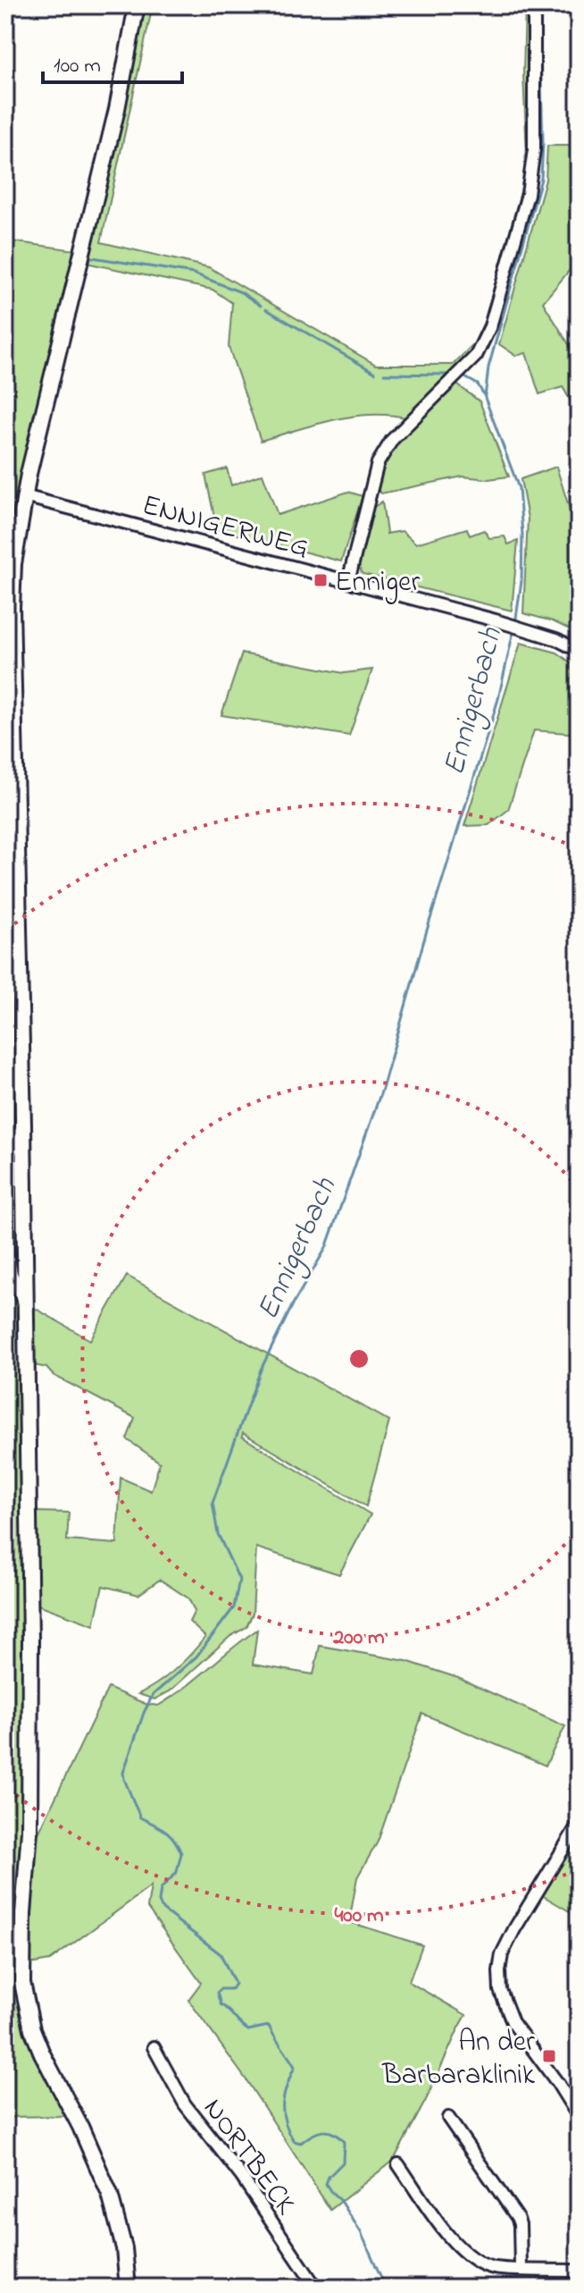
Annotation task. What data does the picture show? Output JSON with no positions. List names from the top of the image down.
{
  "streets": {
    "street": ["ENNIGERWEG", "NORTBECK"]
  },
  "water": ["Ennigerbach"],
  "places": {
    "transit": ["Enniger", "An der Barbaraklinik"]
  },
  "scale_bar": "100 m",
  "rings": ["200 m", "400 m"]
}
